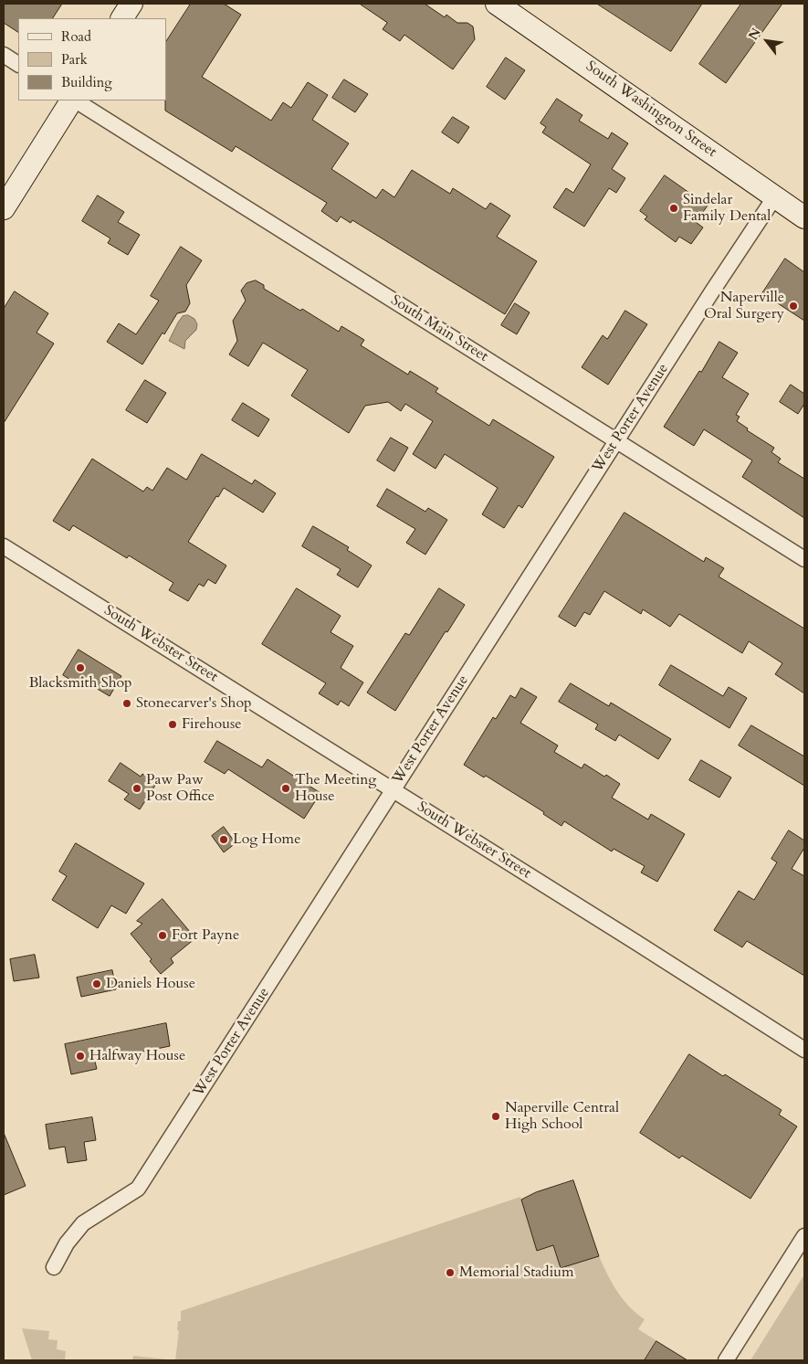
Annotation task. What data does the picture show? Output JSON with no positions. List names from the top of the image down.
{
  "streets": {
    "main road": ["South Washington Street"],
    "street": ["South Main Street", "West Porter Avenue", "South Webster Street"]
  },
  "crossings": [
    ["South Washington Street", "West Porter Avenue"],
    ["South Main Street", "West Porter Avenue"],
    ["West Porter Avenue", "South Webster Street"]
  ],
  "places": [
    "Sindelar Family Dental",
    "Naperville Oral Surgery",
    "Blacksmith Shop",
    "Stonecarver's Shop",
    "Firehouse",
    "Paw Paw Post Office",
    "The Meeting House",
    "Log Home",
    "Fort Payne",
    "Daniels House",
    "Halfway House",
    "Naperville Central High School",
    "Memorial Stadium"
  ],
  "legend": ["Road", "Park", "Building"],
  "north": "top left"
}
